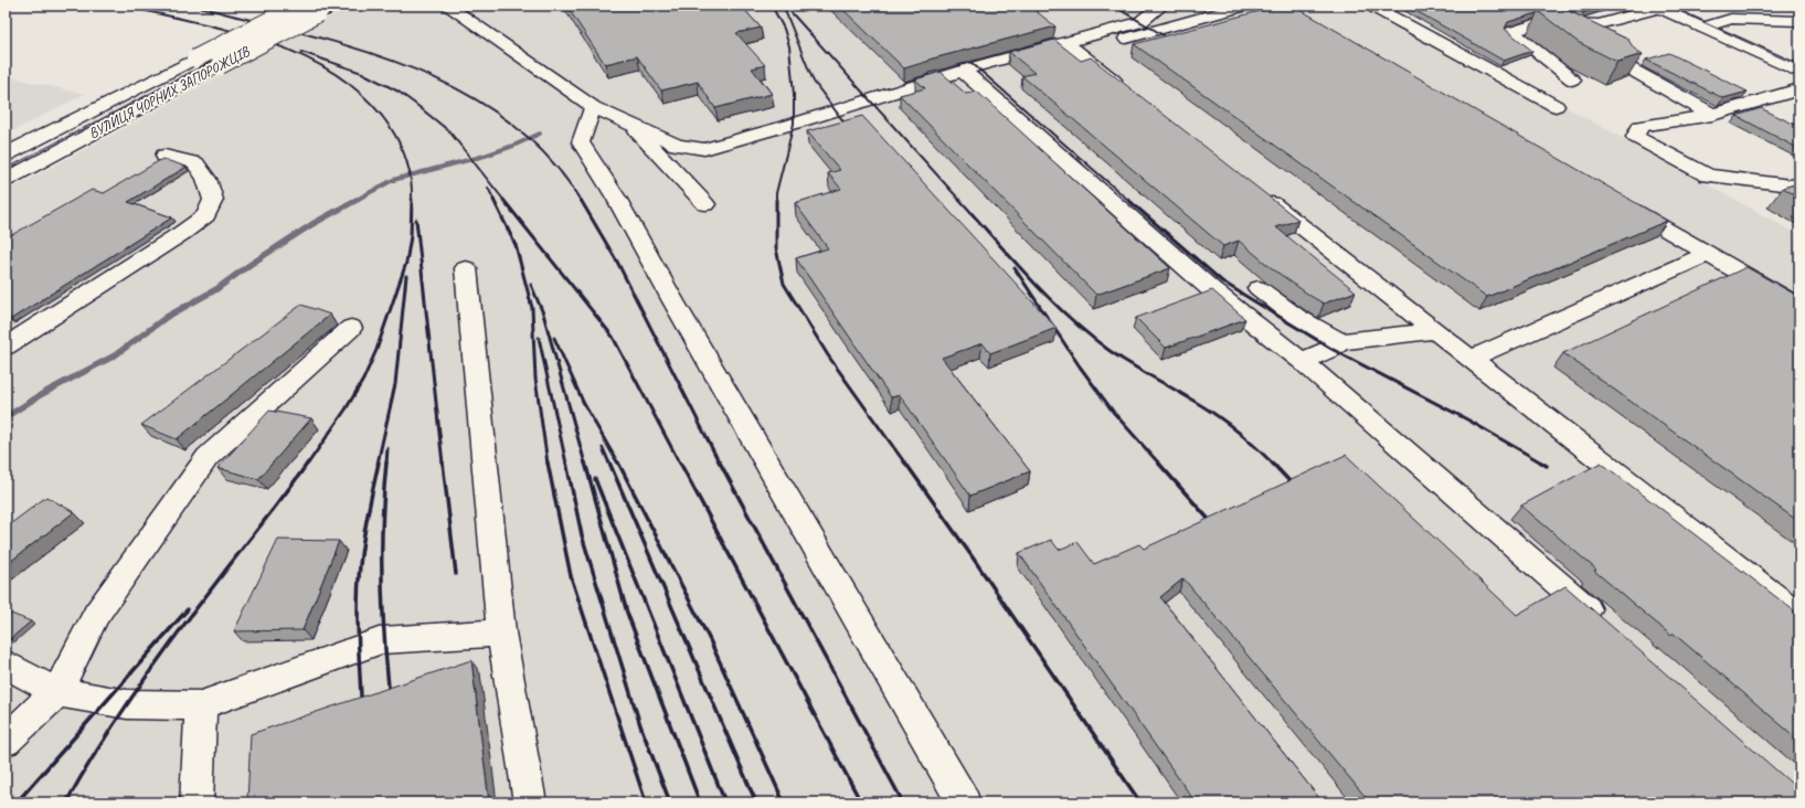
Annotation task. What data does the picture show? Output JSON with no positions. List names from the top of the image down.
{
  "streets": {
    "street": ["ВУЛИЦЯ ЧОРНИХ ЗАПОРОЖЦІВ"]
  }
}
